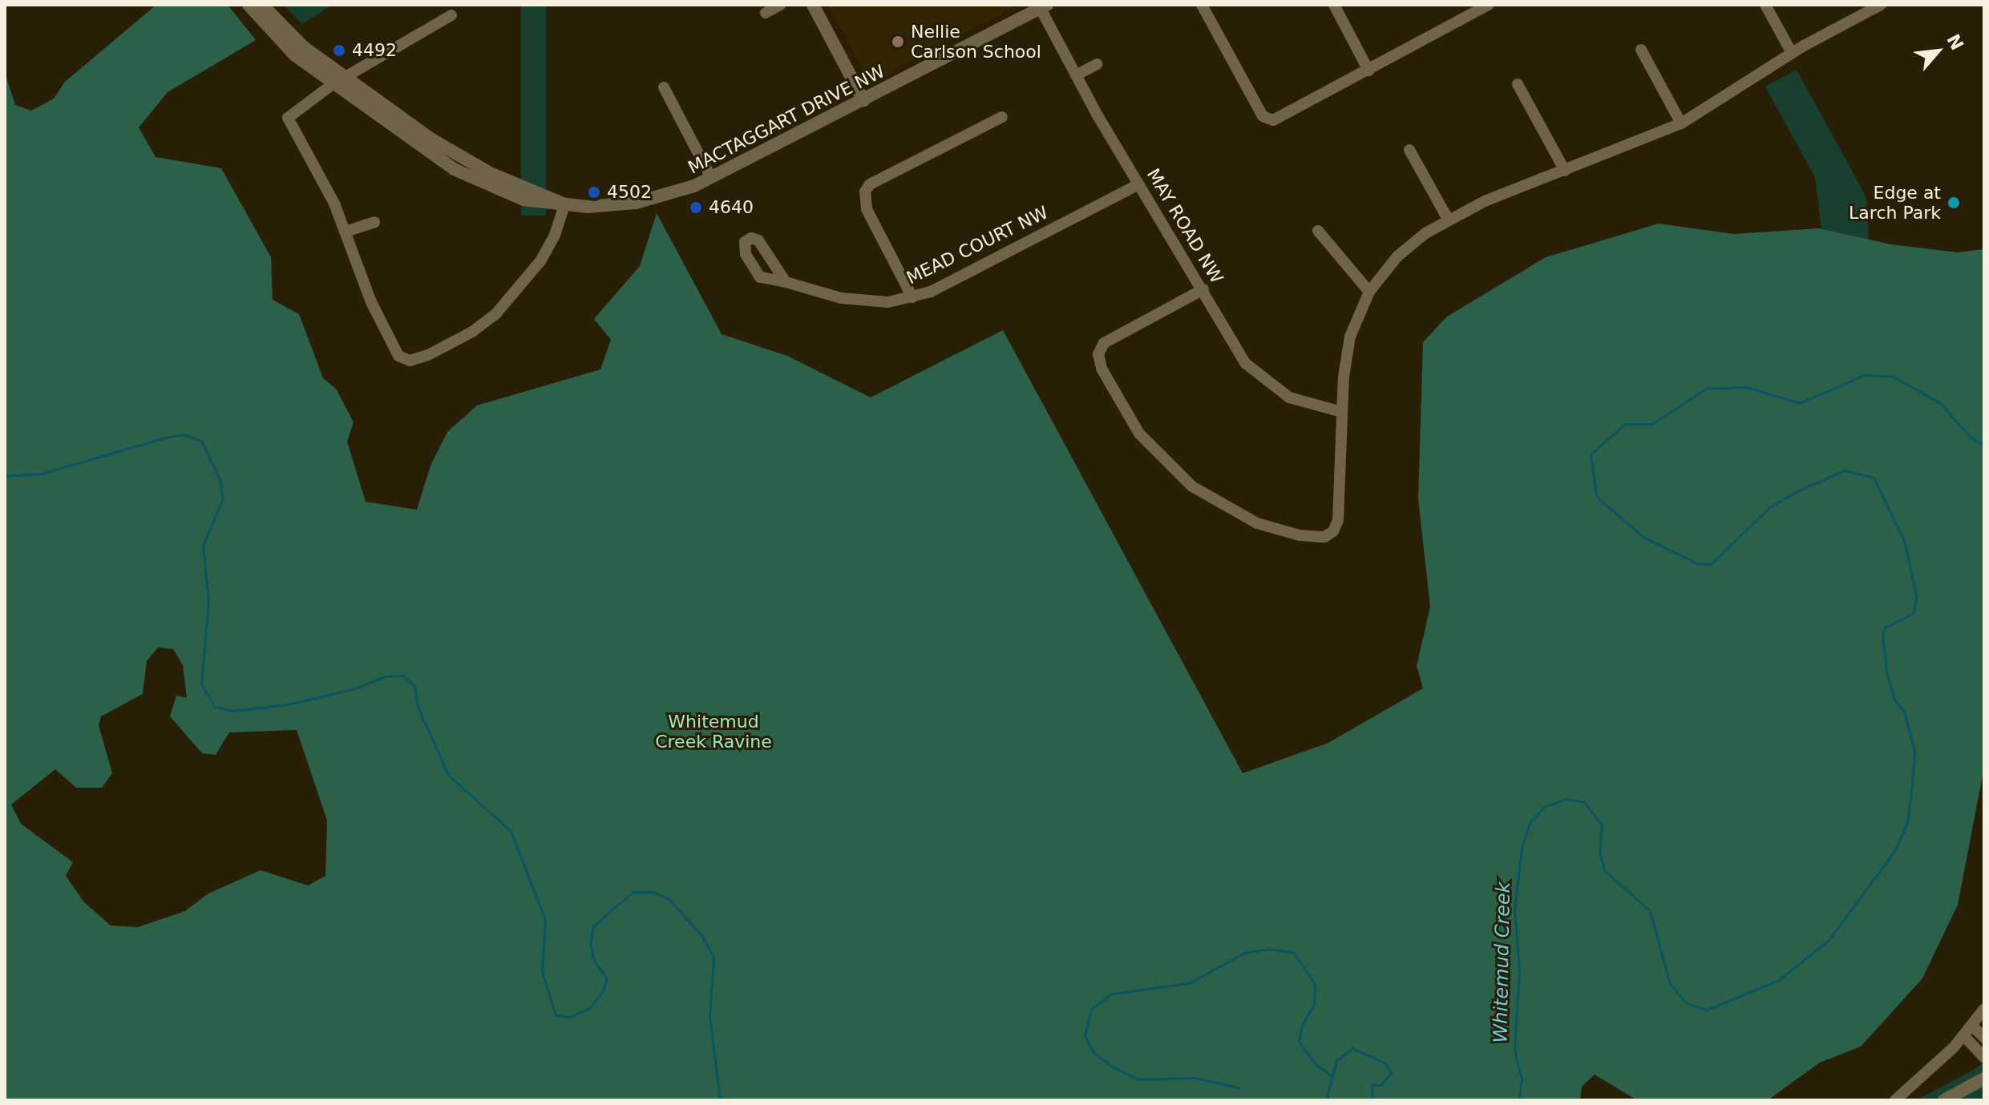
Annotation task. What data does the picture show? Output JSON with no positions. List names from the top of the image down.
{
  "streets": {
    "street": ["MACTAGGART DRIVE NW", "MAY ROAD NW", "MEAD COURT NW"]
  },
  "crossings": [
    ["MACTAGGART DRIVE NW", "MAY ROAD NW"],
    ["MAY ROAD NW", "MEAD COURT NW"]
  ],
  "water": ["Whitemud Creek"],
  "parks": ["Whitemud Creek Ravine"],
  "places": [
    "Nellie Carlson School",
    "4492",
    "4502",
    "Edge at Larch Park",
    "4640"
  ],
  "north": "top right"
}
